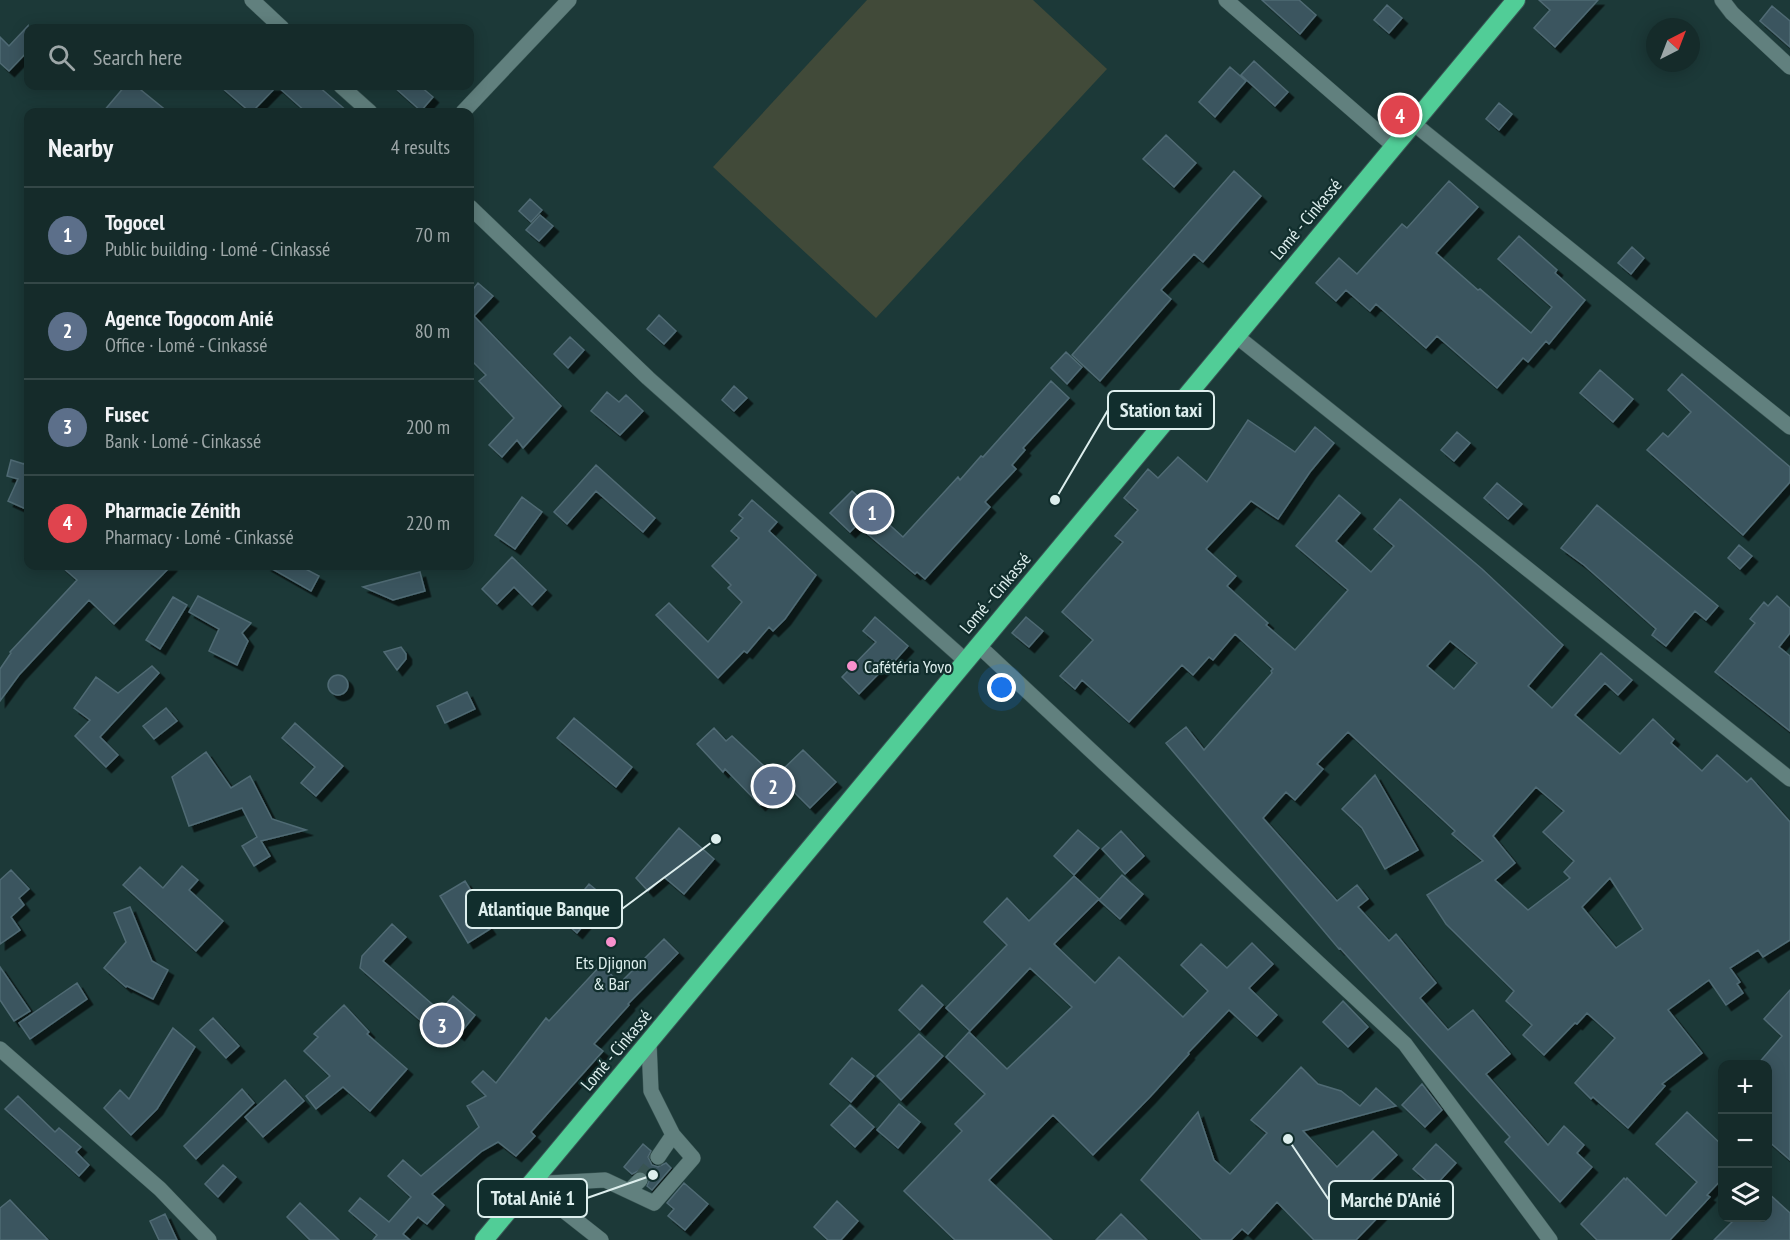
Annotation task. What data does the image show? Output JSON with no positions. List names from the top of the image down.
{
  "streets": {
    "highway": ["Lomé - Cinkassé"]
  },
  "places": [
    "Station taxi",
    "Cafétéria Yovo",
    "Atlantique Banque",
    "Ets Djignon & Bar",
    "Marché D'Anié",
    "Total Anié 1"
  ],
  "north": "top right",
  "page": {
    "search": "Search here",
    "pins": [
      "4",
      "1",
      "2",
      "3"
    ],
    "heading": ["Nearby", "4 results"],
    "list": [
      {
        "mark": "1",
        "name": "Togocel",
        "note": "Public building · Lomé - Cinkassé",
        "value": "70 m"
      },
      {
        "mark": "2",
        "name": "Agence Togocom Anié",
        "note": "Office · Lomé - Cinkassé",
        "value": "80 m"
      },
      {
        "mark": "3",
        "name": "Fusec",
        "note": "Bank · Lomé - Cinkassé",
        "value": "200 m"
      },
      {
        "mark": "4",
        "name": "Pharmacie Zénith",
        "note": "Pharmacy · Lomé - Cinkassé",
        "value": "220 m"
      }
    ],
    "map_buttons": ["+", "−"]
  }
}
